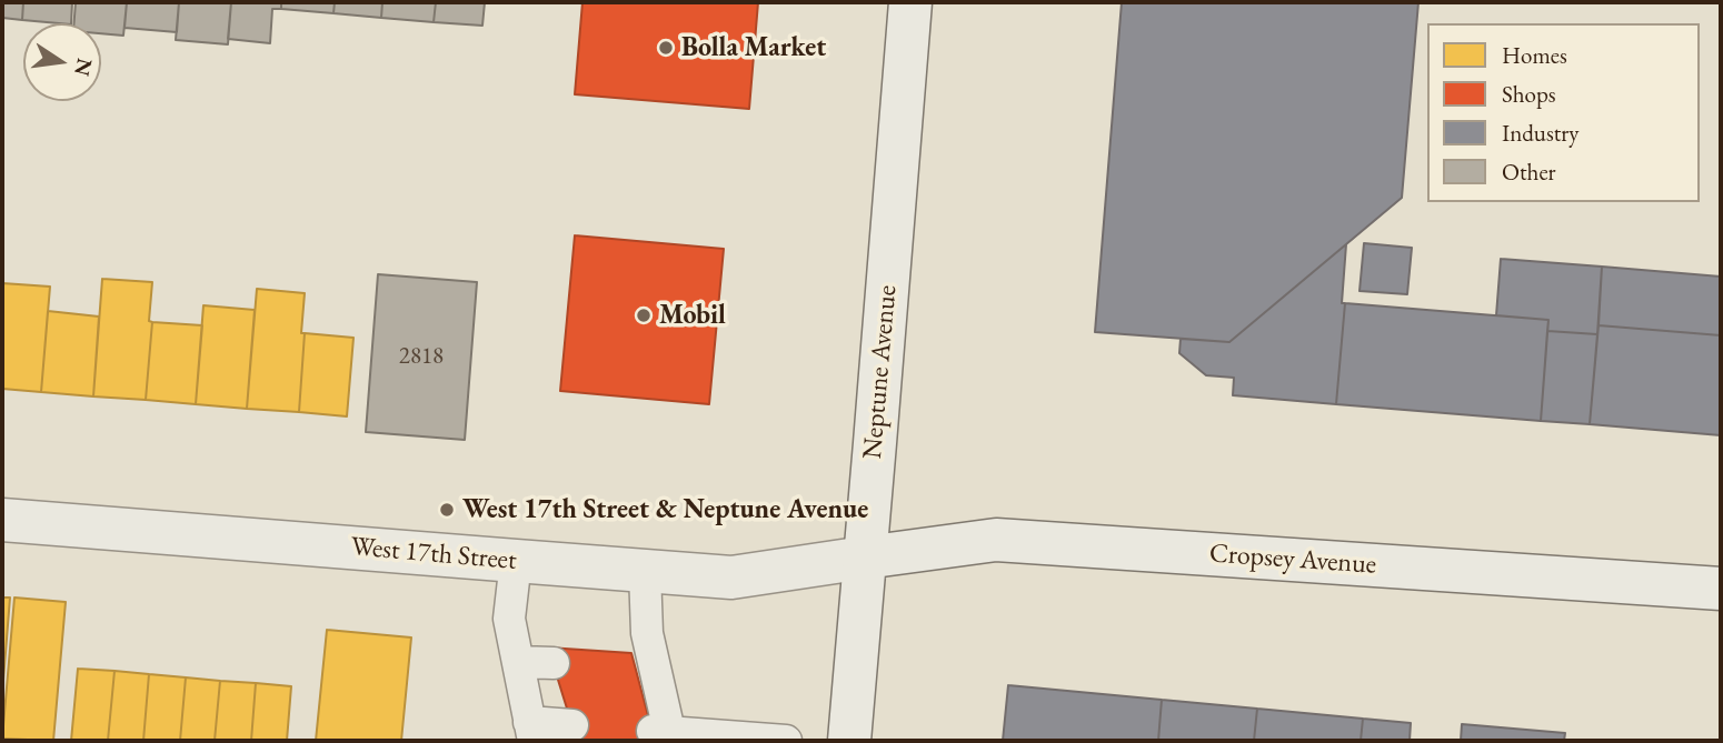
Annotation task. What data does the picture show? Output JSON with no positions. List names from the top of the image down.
{
  "streets": {
    "main road": ["Neptune Avenue", "West 17th Street", "Cropsey Avenue"]
  },
  "crossings": [
    ["Neptune Avenue", "West 17th Street"],
    ["Neptune Avenue", "Cropsey Avenue"],
    ["West 17th Street", "Cropsey Avenue"]
  ],
  "places": ["Bolla Market", "Mobil", "West 17th Street & Neptune Avenue"],
  "house_numbers": ["2818"],
  "legend": [
    "Homes",
    "Shops",
    "Industry",
    "Other"
  ],
  "north": "right"
}
